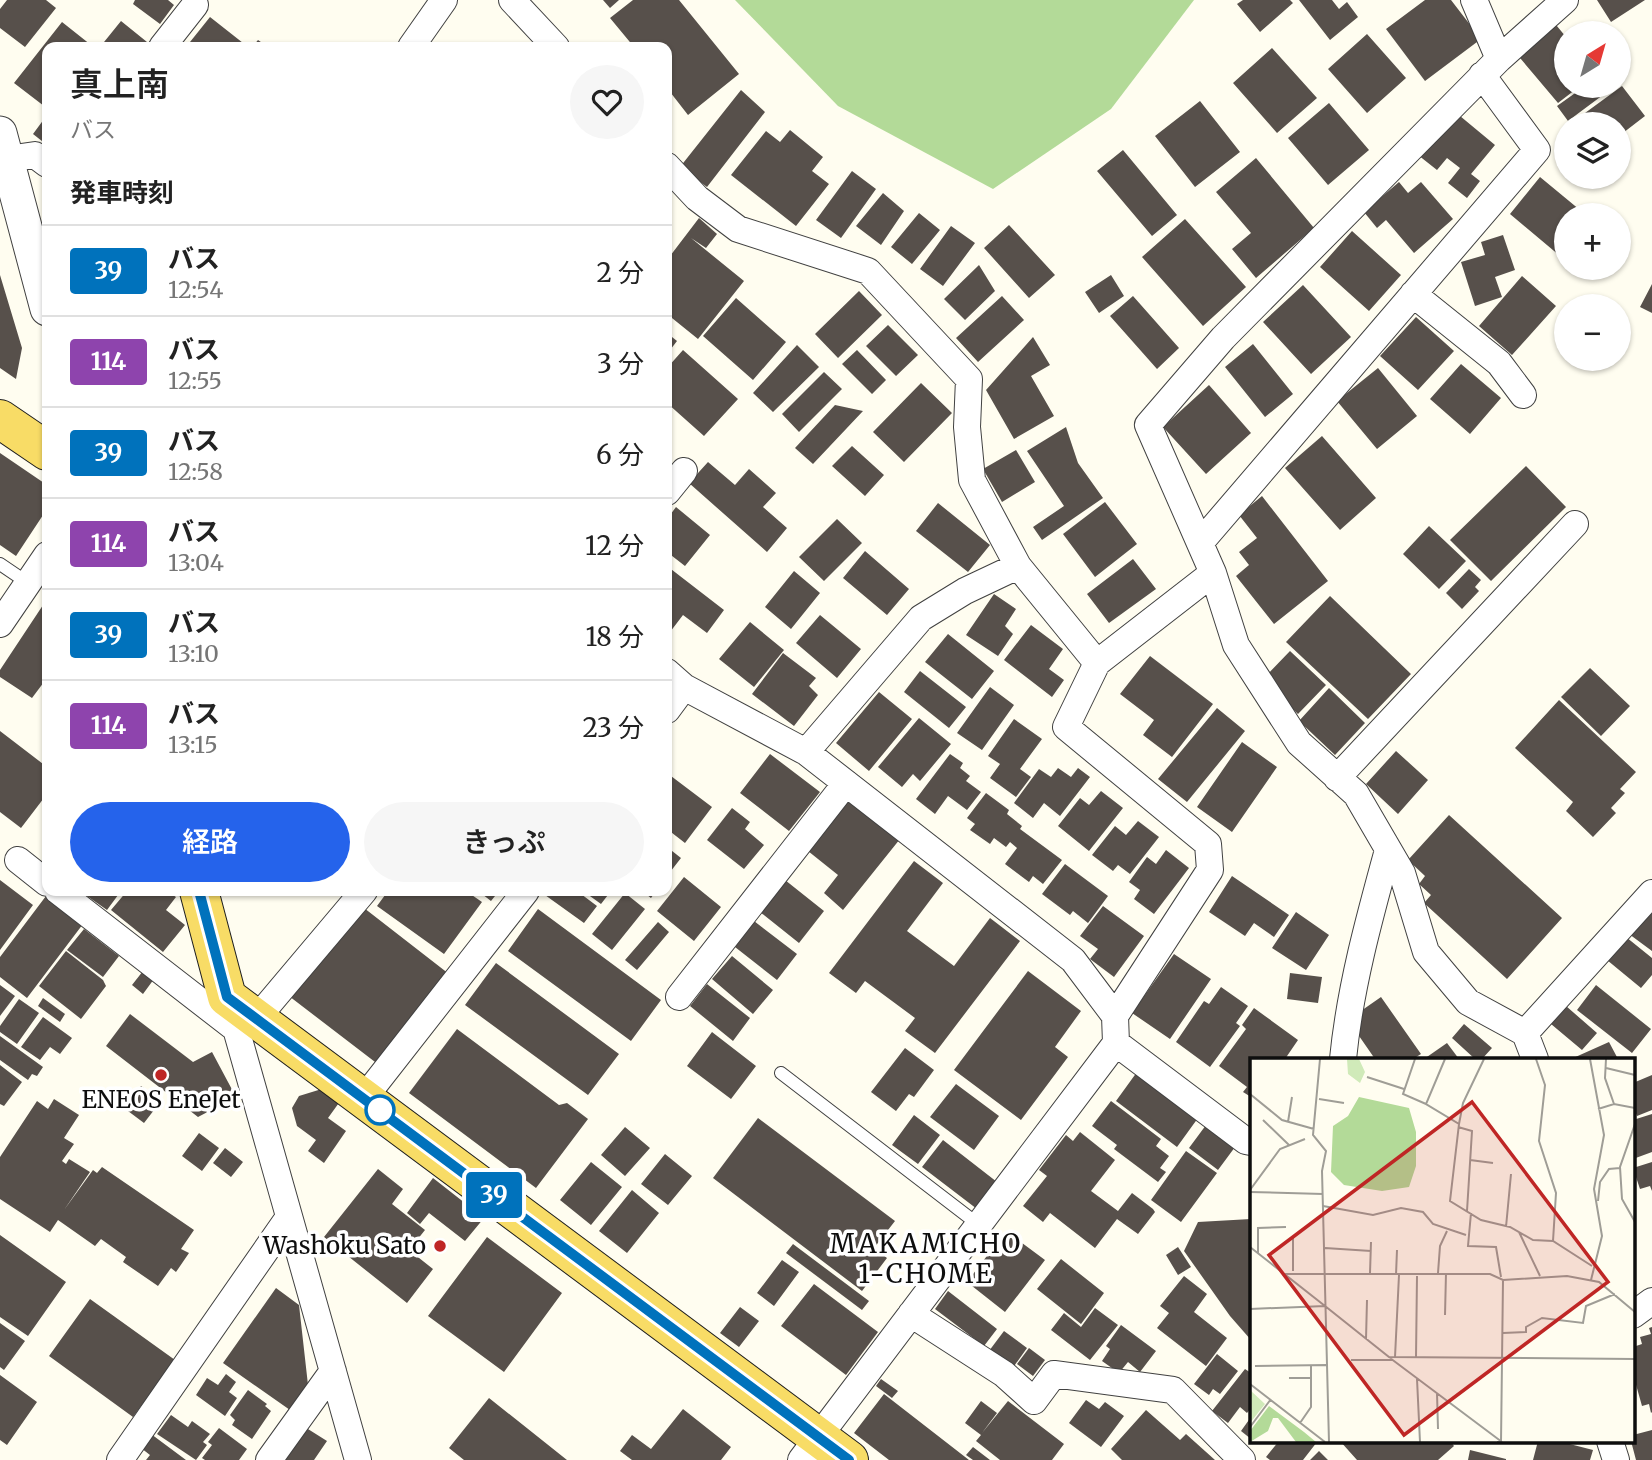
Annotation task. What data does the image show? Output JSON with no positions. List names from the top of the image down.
{
  "districts": ["MAKAMICHO 1-CHOME"],
  "places": ["ENEOS EneJet", "Washoku Sato"],
  "lines": ["bus line 39"],
  "north": "top right",
  "page": {
    "on_map": "39",
    "map_buttons": ["+", "−"],
    "heading": [
      ["真上南", "バス"],
      "発車時刻"
    ],
    "list": [
      {
        "mark": "39",
        "name": "バス",
        "note": "12:54",
        "value": "2 分"
      },
      {
        "mark": "114",
        "name": "バス",
        "note": "12:55",
        "value": "3 分"
      },
      {
        "mark": "39",
        "name": "バス",
        "note": "12:58",
        "value": "6 分"
      },
      {
        "mark": "114",
        "name": "バス",
        "note": "13:04",
        "value": "12 分"
      },
      {
        "mark": "39",
        "name": "バス",
        "note": "13:10",
        "value": "18 分"
      },
      {
        "mark": "114",
        "name": "バス",
        "note": "13:15",
        "value": "23 分"
      }
    ],
    "buttons": ["経路", "きっぷ"]
  }
}
